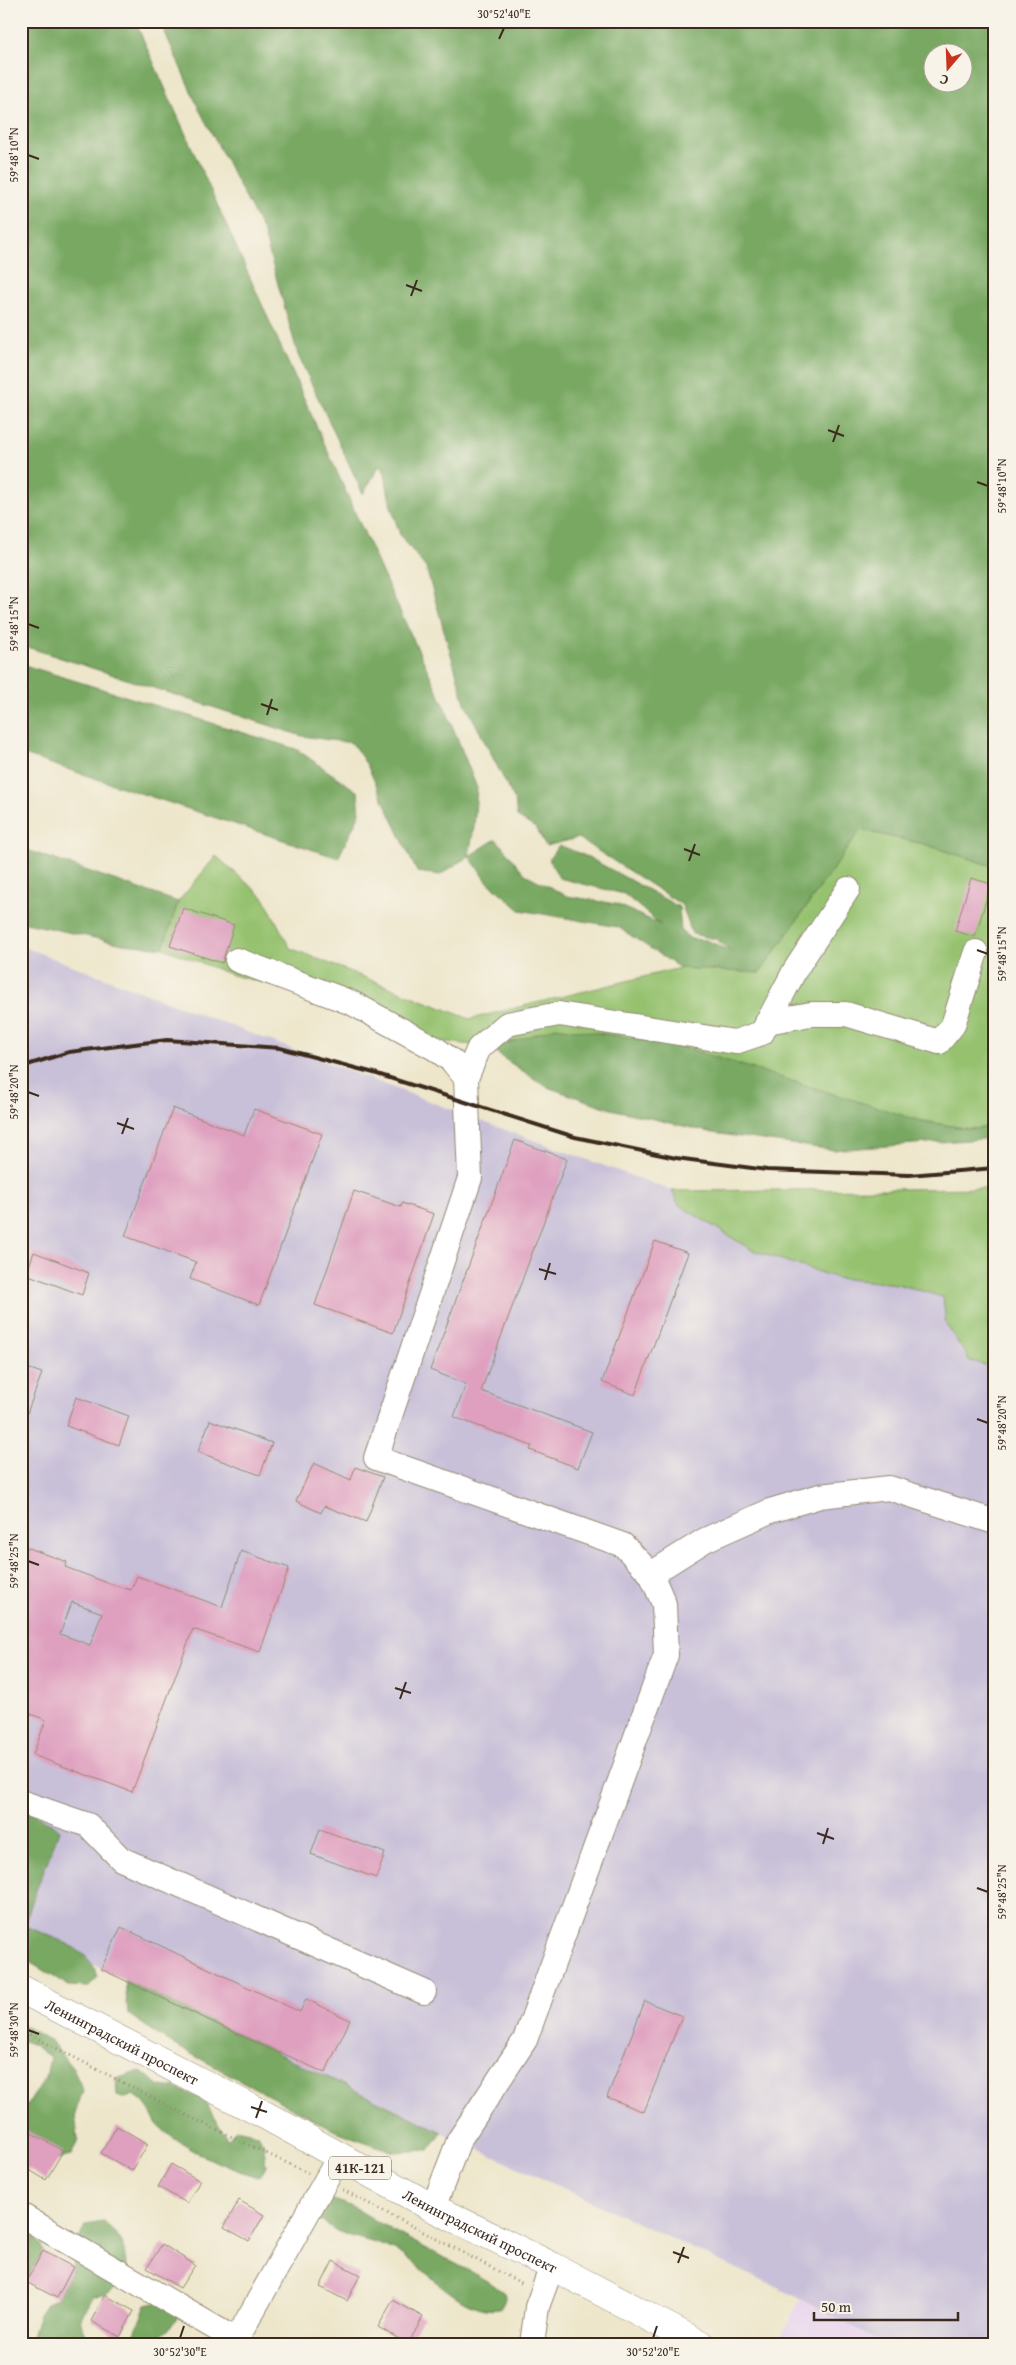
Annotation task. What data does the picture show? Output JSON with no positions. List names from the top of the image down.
{
  "streets": {
    "main road": ["Ленинградский проспект", "41К-121"]
  },
  "scale_bar": "50 m",
  "north": "bottom",
  "coordinates": [
    "30°52'40\"E",
    "59°48'10\"N",
    "59°48'15\"N",
    "59°48'20\"N",
    "59°48'25\"N",
    "59°48'30\"N",
    "30°52'30\"E",
    "30°52'20\"E"
  ]
}
